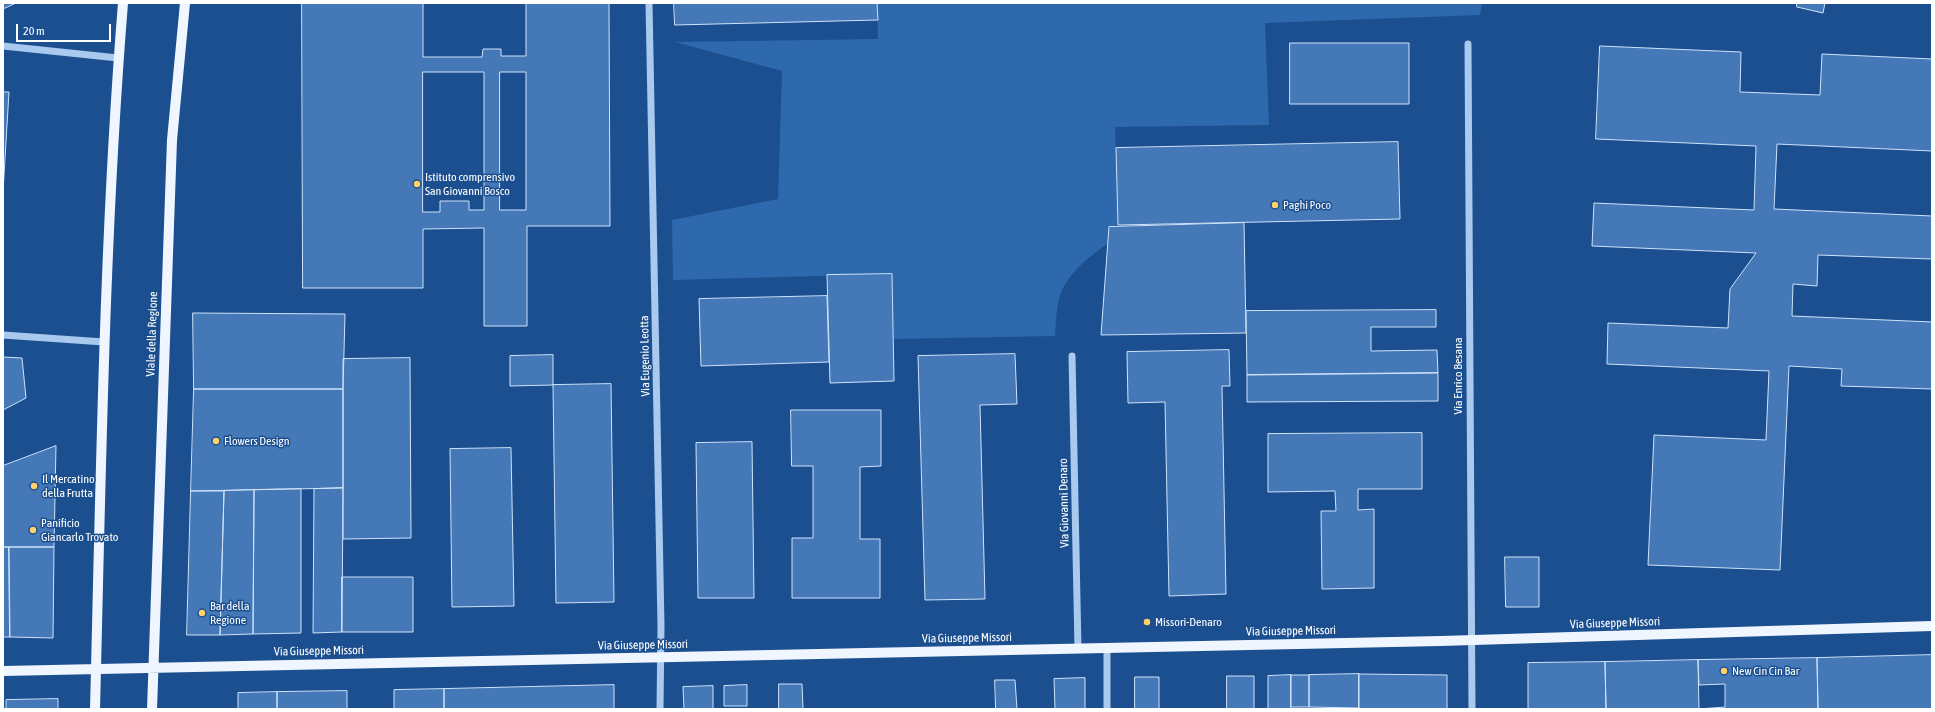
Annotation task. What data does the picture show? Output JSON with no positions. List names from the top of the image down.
{
  "streets": {
    "main road": ["Viale della Regione", "Via Giuseppe Missori"],
    "street": ["Via Eugenio Leotta", "Via Enrico Besana", "Via Giovanni Denaro"]
  },
  "crossings": [
    ["Viale della Regione", "Via Giuseppe Missori"],
    ["Via Eugenio Leotta", "Via Giuseppe Missori"],
    ["Via Enrico Besana", "Via Giuseppe Missori"],
    ["Via Giovanni Denaro", "Via Giuseppe Missori"]
  ],
  "places": [
    "Istituto comprensivo San Giovanni Bosco",
    "Paghi Poco",
    "Flowers Design",
    "Il Mercatino della Frutta",
    "Panificio Giancarlo Trovato",
    "Bar della Regione",
    "Missori-Denaro",
    "New Cin Cin Bar"
  ],
  "scale_bar": "20 m"
}
